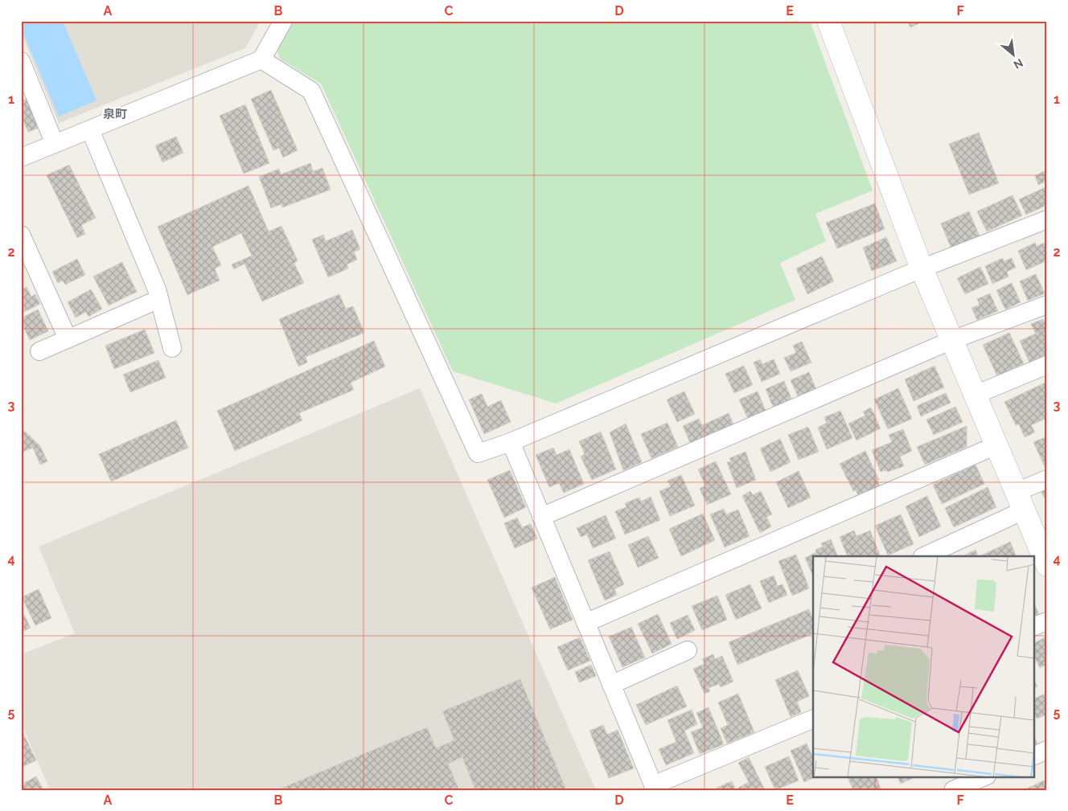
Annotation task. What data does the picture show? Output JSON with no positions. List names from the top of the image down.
{
  "districts": ["泉町"],
  "north": "bottom right",
  "grid": {
    "columns": [
      "A",
      "B",
      "C",
      "D",
      "E",
      "F"
    ],
    "rows": [
      "1",
      "2",
      "3",
      "4",
      "5"
    ]
  }
}
